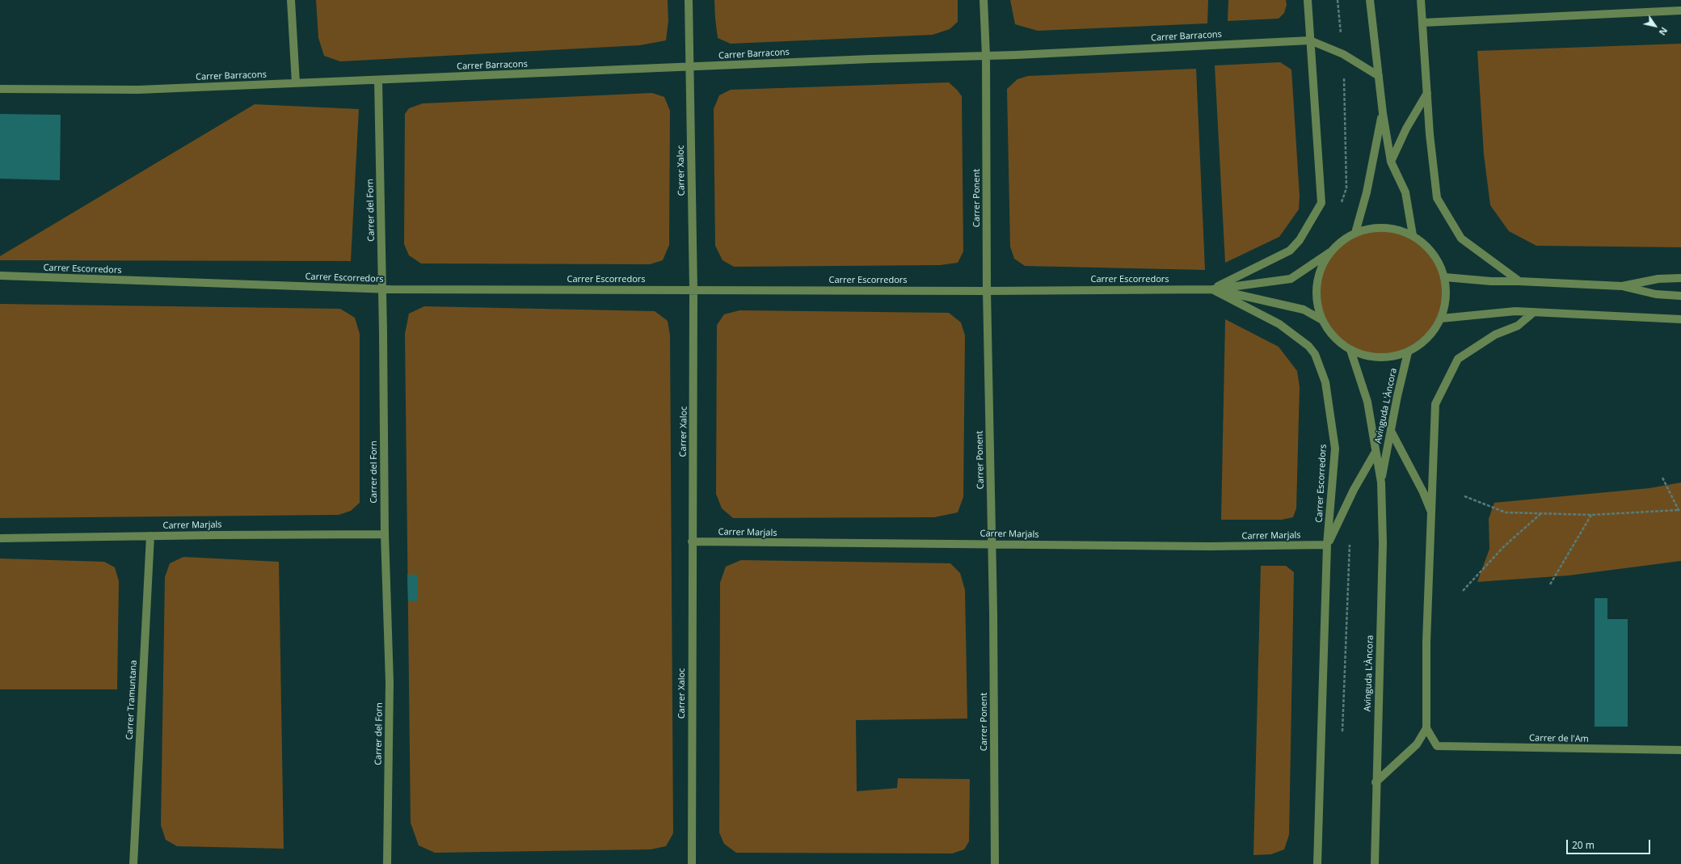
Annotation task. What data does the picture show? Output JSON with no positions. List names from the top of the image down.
{
  "streets": {
    "street": [
      "Carrer Barracons",
      "Carrer Xaloc",
      "Carrer Ponent",
      "Carrer del Forn",
      "Carrer Escorredors",
      "Avinguda L'Àncora",
      "Carrer Marjals",
      "Carrer Tramuntana",
      "Carrer de l'Am"
    ]
  },
  "crossings": [
    ["Carrer Barracons", "Carrer Xaloc"],
    ["Carrer Barracons", "Carrer Ponent"],
    ["Carrer Barracons", "Carrer del Forn"],
    ["Carrer Xaloc", "Carrer Escorredors"],
    ["Carrer Xaloc", "Carrer Marjals"],
    ["Carrer Ponent", "Carrer Escorredors"],
    ["Carrer Ponent", "Carrer Marjals"],
    ["Carrer del Forn", "Carrer Escorredors"],
    ["Carrer del Forn", "Carrer Marjals"],
    ["Carrer Escorredors", "Carrer Marjals"],
    ["Carrer Marjals", "Carrer Tramuntana"]
  ],
  "scale_bar": "20 m",
  "north": "bottom right"
}
